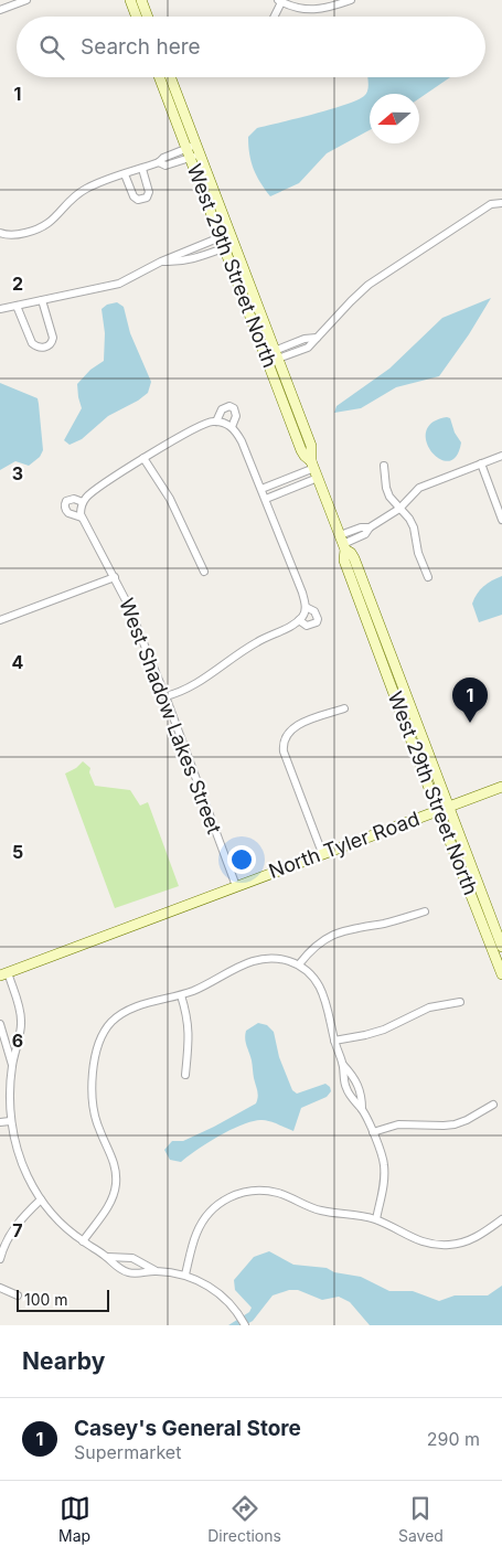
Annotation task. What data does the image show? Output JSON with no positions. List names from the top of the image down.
{
  "streets": {
    "main road": ["West 29th Street North", "North Tyler Road"],
    "street": ["West Shadow Lakes Street"]
  },
  "crossings": [
    ["West 29th Street North", "North Tyler Road"],
    ["West Shadow Lakes Street", "North Tyler Road"]
  ],
  "scale_bar": "100 m",
  "north": "left",
  "page": {
    "search": "Search here",
    "pins": "1",
    "scale": "100 m",
    "heading": "Nearby",
    "list": [
      {
        "mark": "1",
        "name": "Casey's General Store",
        "note": "Supermarket",
        "value": "290 m"
      }
    ],
    "nav": ["Map", "Directions", "Saved"]
  },
  "grid": {
    "rows": [
      "1",
      "2",
      "3",
      "4",
      "5",
      "6",
      "7"
    ]
  }
}
